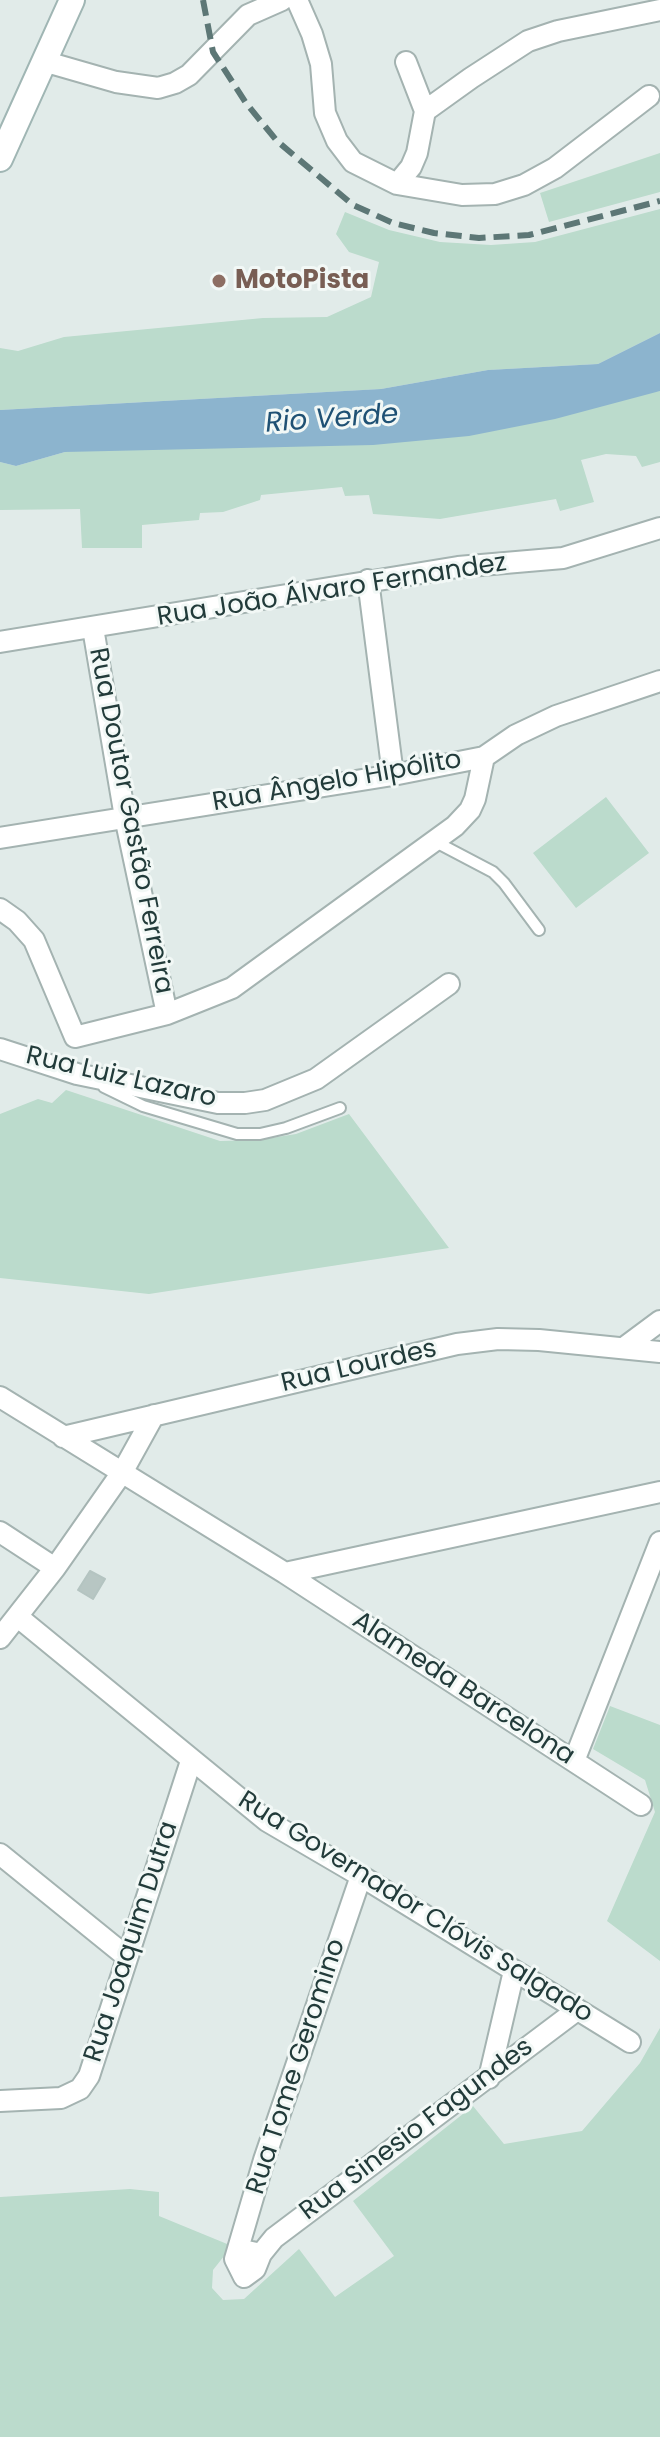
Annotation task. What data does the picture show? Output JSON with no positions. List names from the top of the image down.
{
  "streets": {
    "street": [
      "Rua João Álvaro Fernandez",
      "Rua Ângelo Hipólito",
      "Rua Doutor Gastão Ferreira",
      "Rua Luiz Lazaro",
      "Rua Lourdes",
      "Alameda Barcelona",
      "Rua Governador Clóvis Salgado",
      "Rua Joaquim Dutra",
      "Rua Tome Geromino",
      "Rua Sinesio Fagundes"
    ]
  },
  "crossings": [
    ["Rua João Álvaro Fernandez", "Rua Doutor Gastão Ferreira"],
    ["Rua Ângelo Hipólito", "Rua Doutor Gastão Ferreira"],
    ["Rua Lourdes", "Alameda Barcelona"],
    ["Rua Governador Clóvis Salgado", "Rua Joaquim Dutra"],
    ["Rua Governador Clóvis Salgado", "Rua Tome Geromino"],
    ["Rua Governador Clóvis Salgado", "Rua Sinesio Fagundes"],
    ["Rua Tome Geromino", "Rua Sinesio Fagundes"]
  ],
  "water": ["Rio Verde"],
  "places": ["MotoPista"]
}
